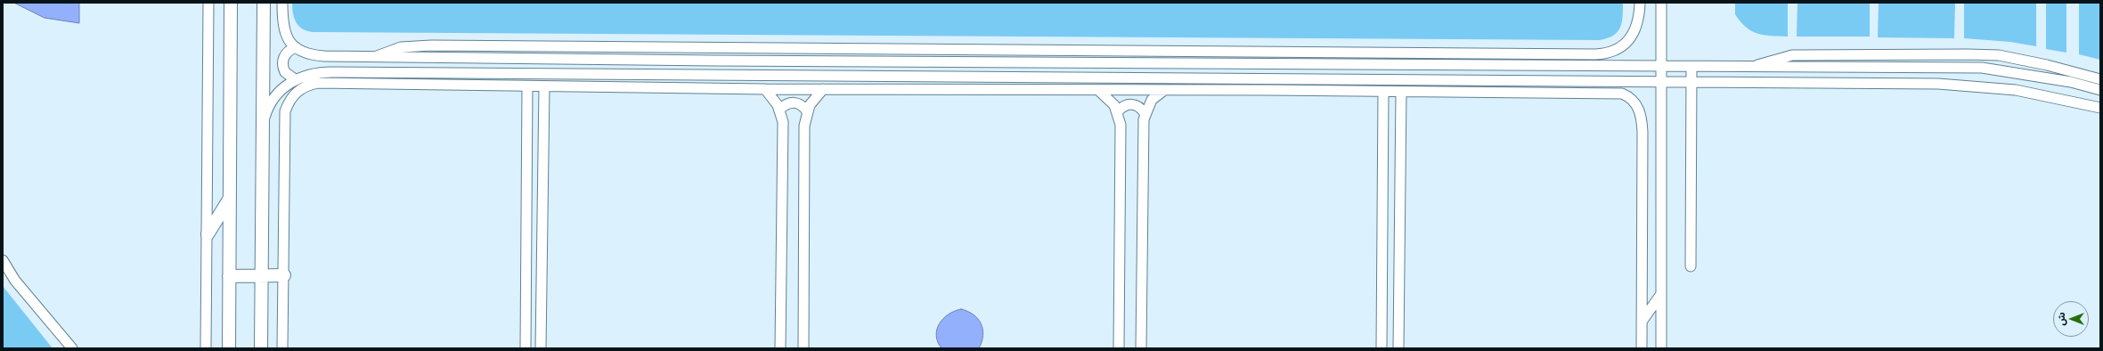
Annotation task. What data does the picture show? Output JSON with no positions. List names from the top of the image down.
{
  "north": "left"
}
